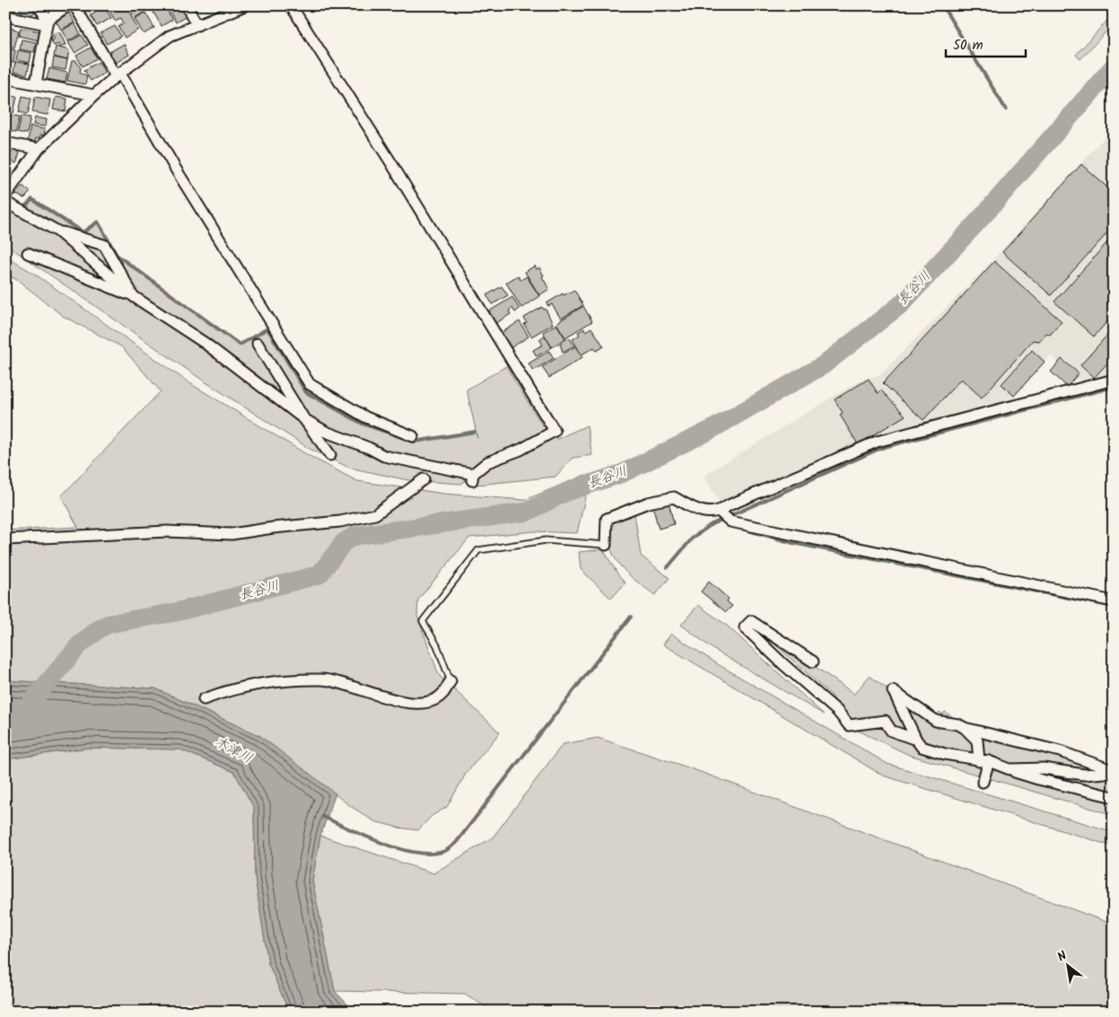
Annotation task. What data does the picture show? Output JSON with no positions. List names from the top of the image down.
{
  "water": ["長谷川", "木津川"],
  "scale_bar": "50 m",
  "north": "top left"
}
